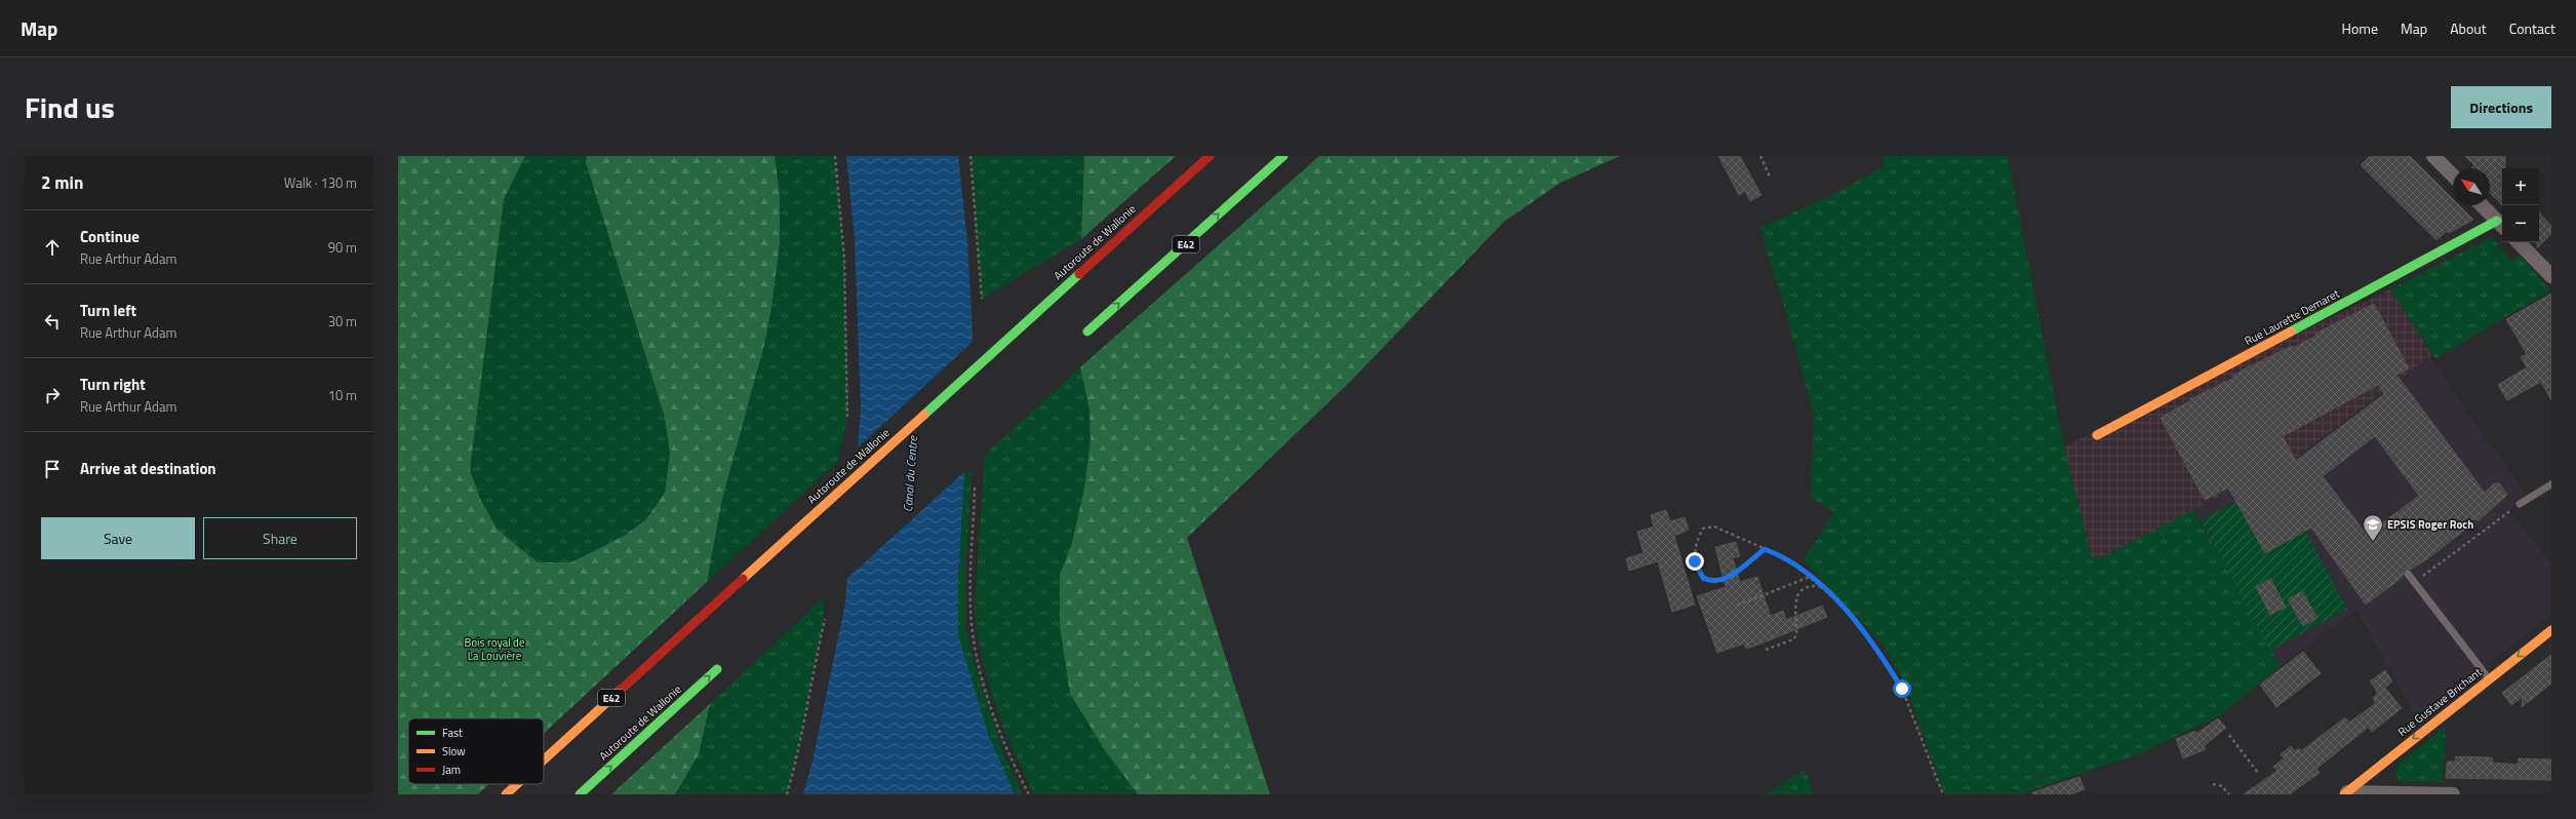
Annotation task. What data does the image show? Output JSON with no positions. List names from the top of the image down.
{
  "streets": {
    "main road": [
      "Autoroute de Wallonie",
      "E42",
      "Rue Laurette Demaret",
      "Rue Gustave Brichant"
    ]
  },
  "one_way": ["Rue Gustave Brichant"],
  "water": ["Canal du Centre"],
  "parks": ["Bois royal de La Louvière"],
  "places": {
    "school or university": ["EPSIS Roger Roch"]
  },
  "legend": ["Fast", "Slow", "Jam"],
  "north": "top left",
  "page": {
    "header": "Map",
    "nav": [
      "Home",
      "Map",
      "About",
      "Contact"
    ],
    "title": "Find us",
    "buttons": [
      "Directions",
      ["Save", "Share"]
    ],
    "heading": ["2 min", "Walk · 130 m"],
    "map_buttons": ["+", "−"],
    "list": [
      ["Continue", "Rue Arthur Adam", "90 m"],
      ["Turn left", "Rue Arthur Adam", "30 m"],
      ["Turn right", "Rue Arthur Adam", "10 m"],
      "Arrive at destination"
    ]
  }
}
